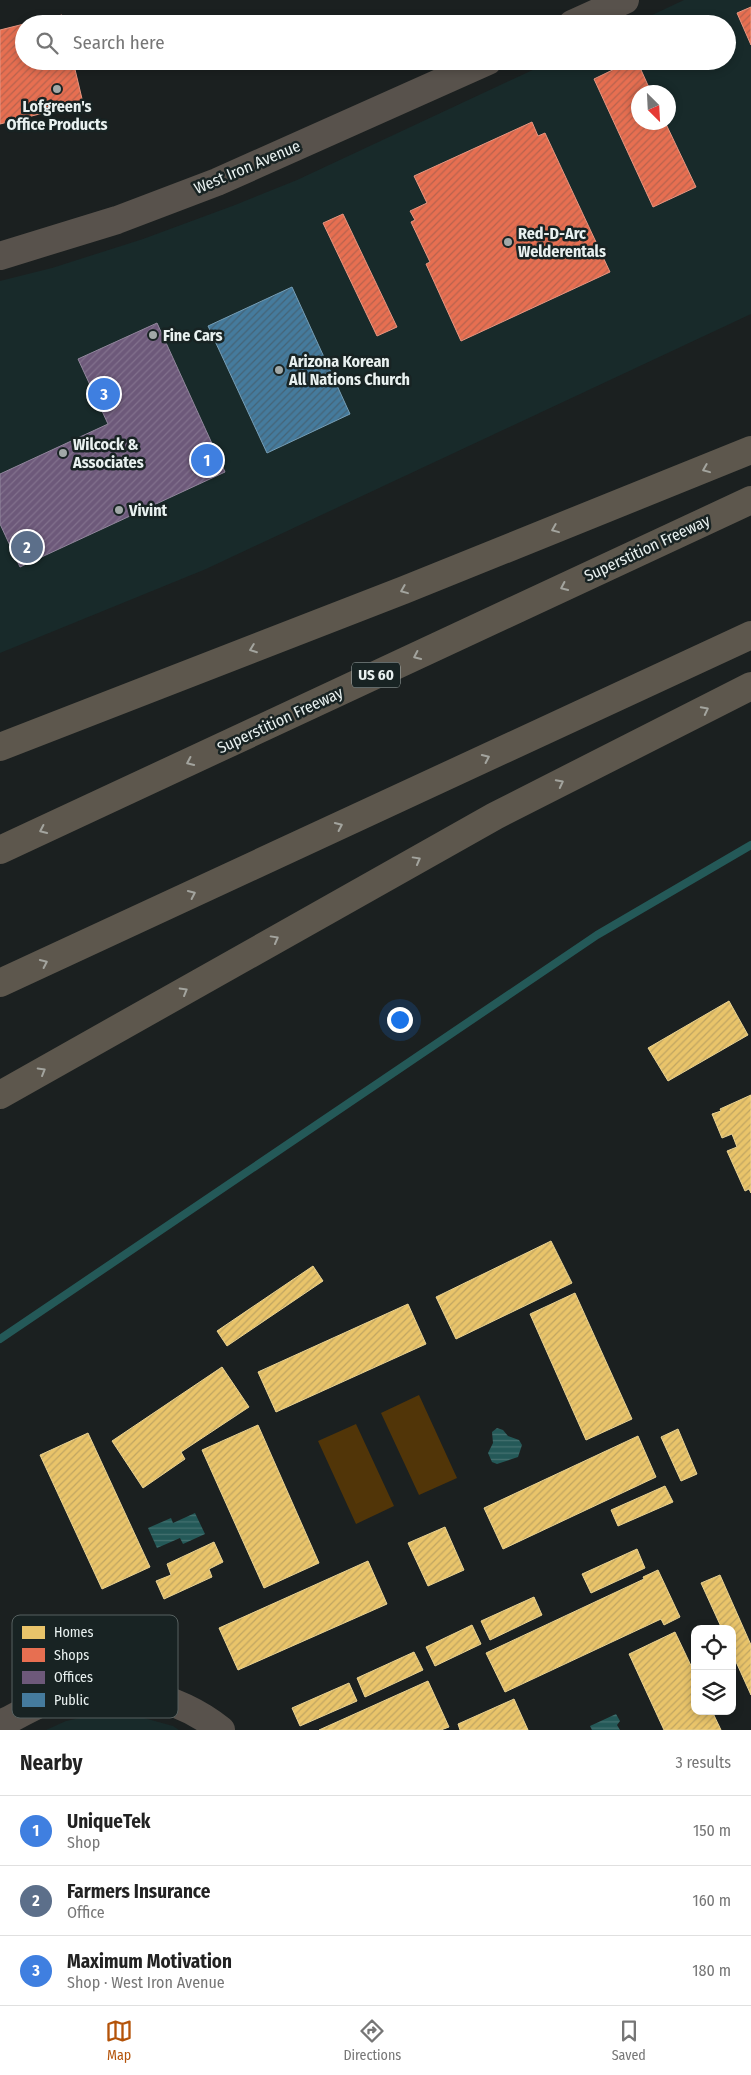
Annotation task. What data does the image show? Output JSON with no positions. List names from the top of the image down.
{
  "streets": {
    "highway": ["Superstition Freeway", "US 60"],
    "street": ["West Iron Avenue"]
  },
  "places": [
    "Lofgreen's Office Products",
    "Red-D-Arc Welderentals",
    "Fine Cars",
    "Arizona Korean All Nations Church",
    "Wilcock & Associates",
    "Vivint"
  ],
  "legend": [
    "Homes",
    "Shops",
    "Offices",
    "Public"
  ],
  "north": "bottom right",
  "page": {
    "search": "Search here",
    "pins": ["3", "1", "2"],
    "heading": ["Nearby", "3 results"],
    "list": [
      {
        "mark": "1",
        "name": "UniqueTek",
        "note": "Shop",
        "value": "150 m"
      },
      {
        "mark": "2",
        "name": "Farmers Insurance",
        "note": "Office",
        "value": "160 m"
      },
      {
        "mark": "3",
        "name": "Maximum Motivation",
        "note": "Shop · West Iron Avenue",
        "value": "180 m"
      }
    ],
    "nav": ["Map", "Directions", "Saved"]
  }
}
